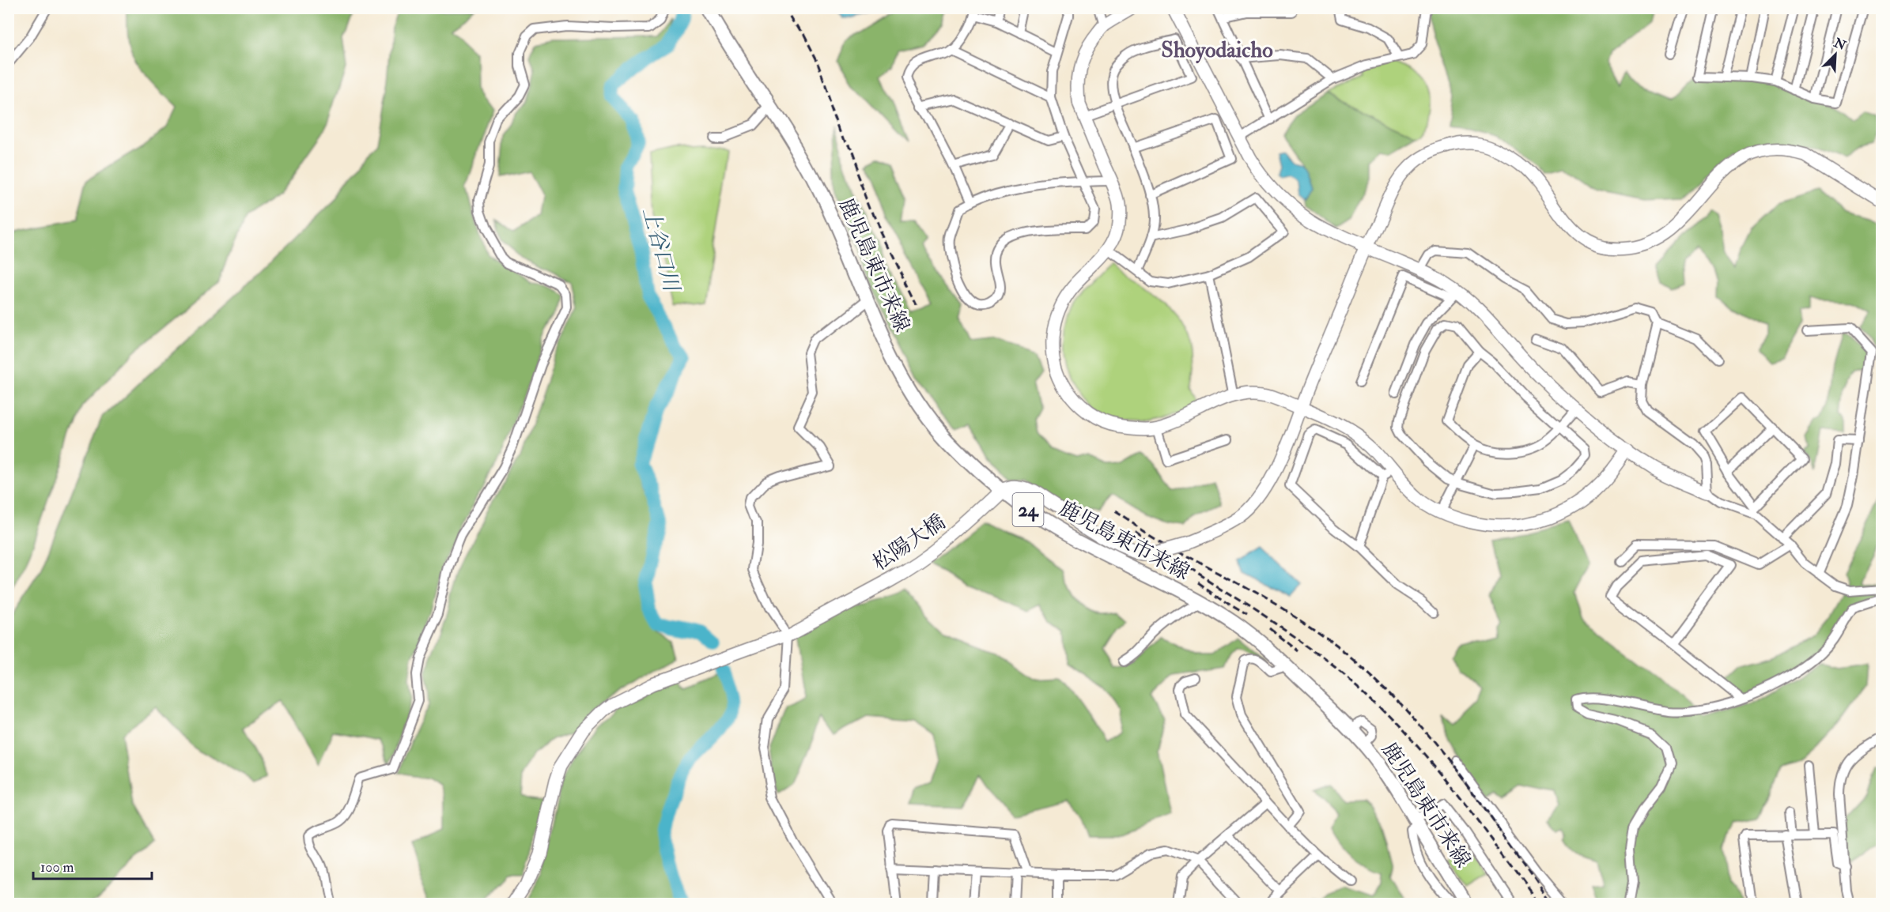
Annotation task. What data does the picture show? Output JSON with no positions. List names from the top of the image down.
{
  "streets": {
    "main road": ["鹿児島東市来線", "24"],
    "street": ["松陽大橋"]
  },
  "crossings": [
    ["鹿児島東市来線", "松陽大橋"]
  ],
  "districts": ["Shoyodaicho"],
  "water": ["上谷口川"],
  "scale_bar": "100 m",
  "north": "top right"
}
